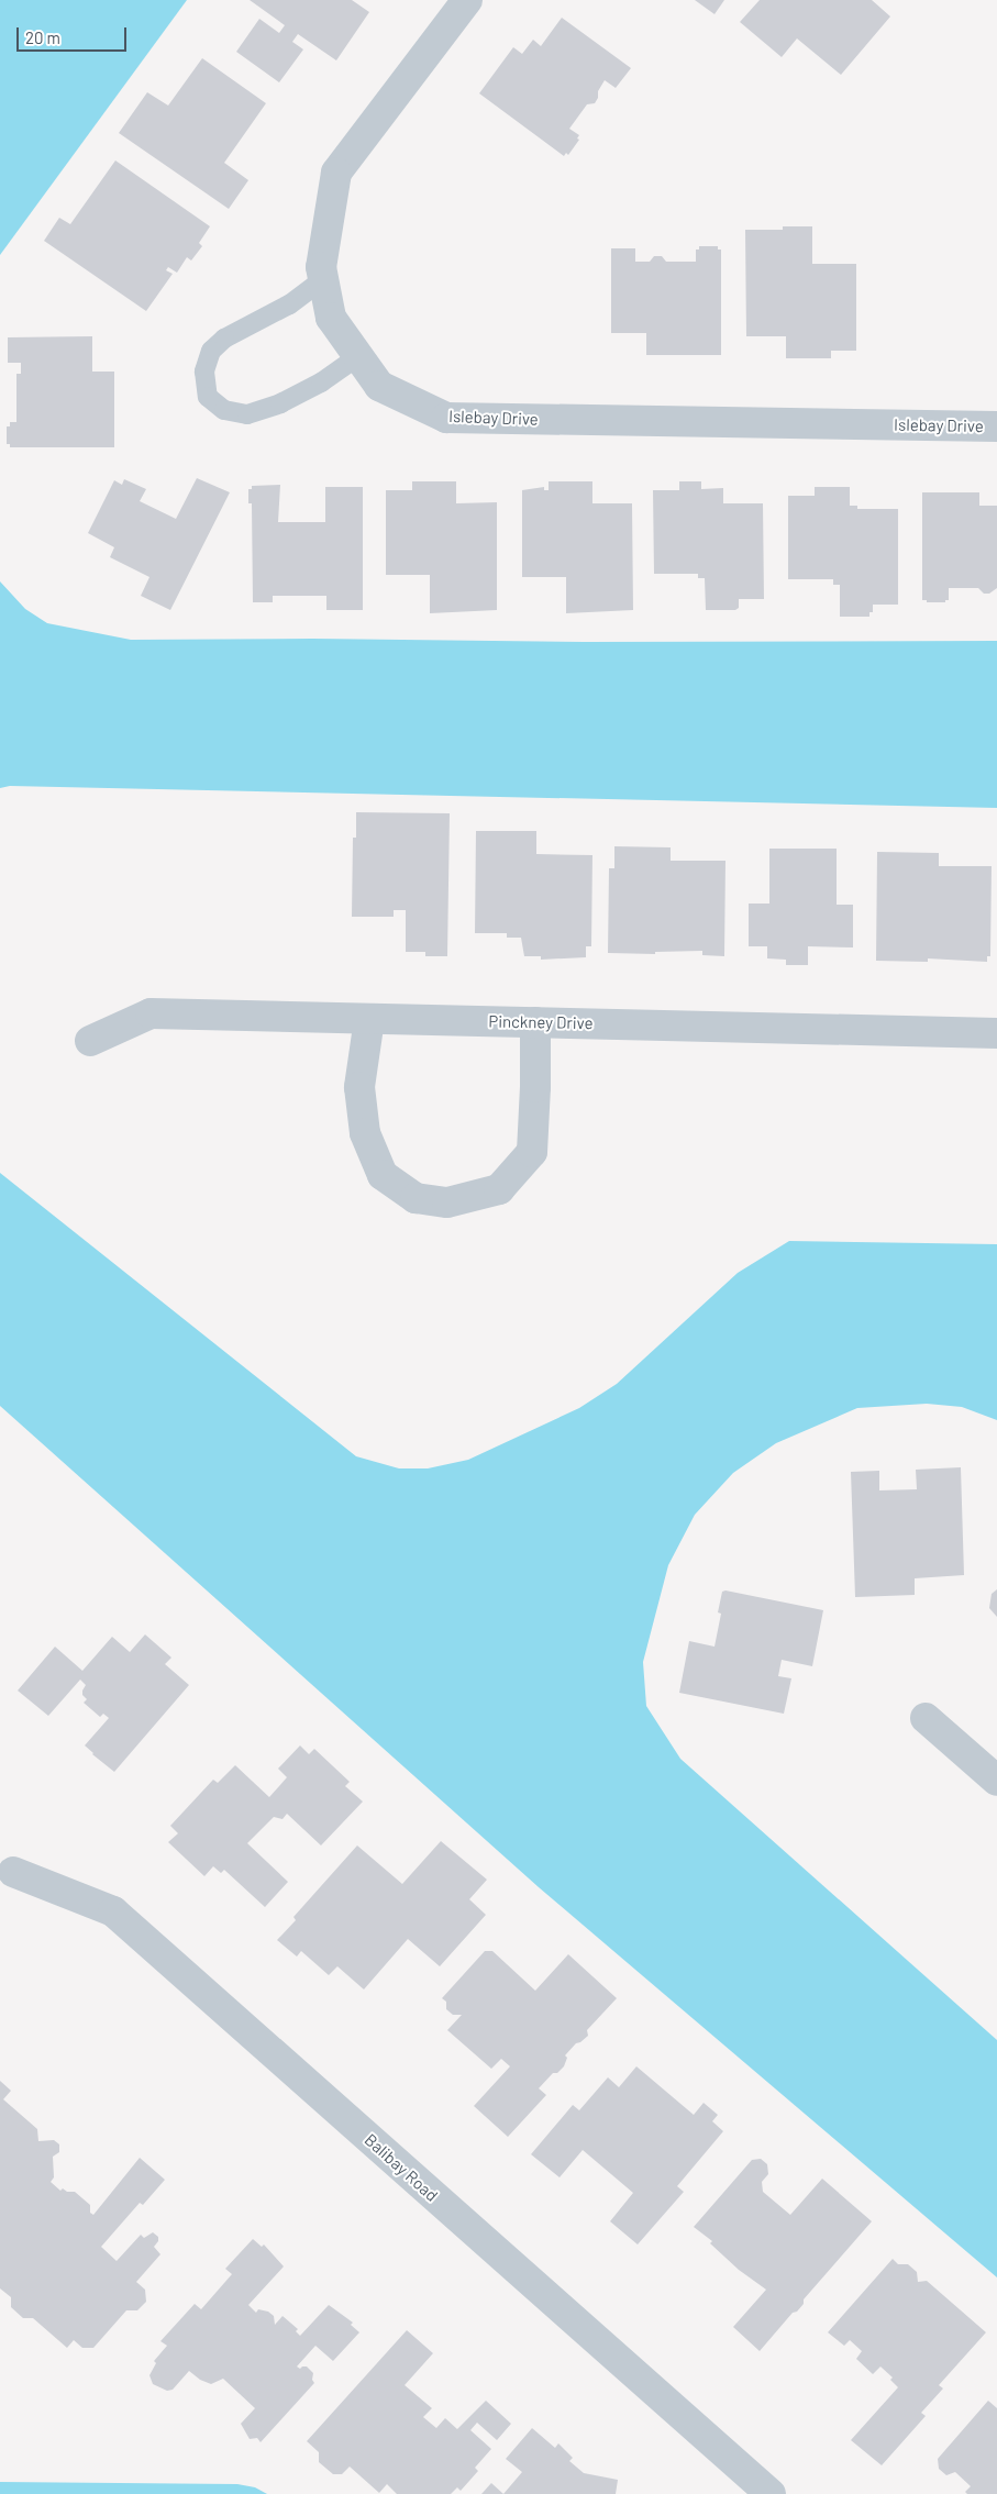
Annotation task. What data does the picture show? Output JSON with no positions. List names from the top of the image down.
{
  "streets": {
    "street": ["Islebay Drive", "Pinckney Drive", "Balibay Road"]
  },
  "scale_bar": "20 m"
}
